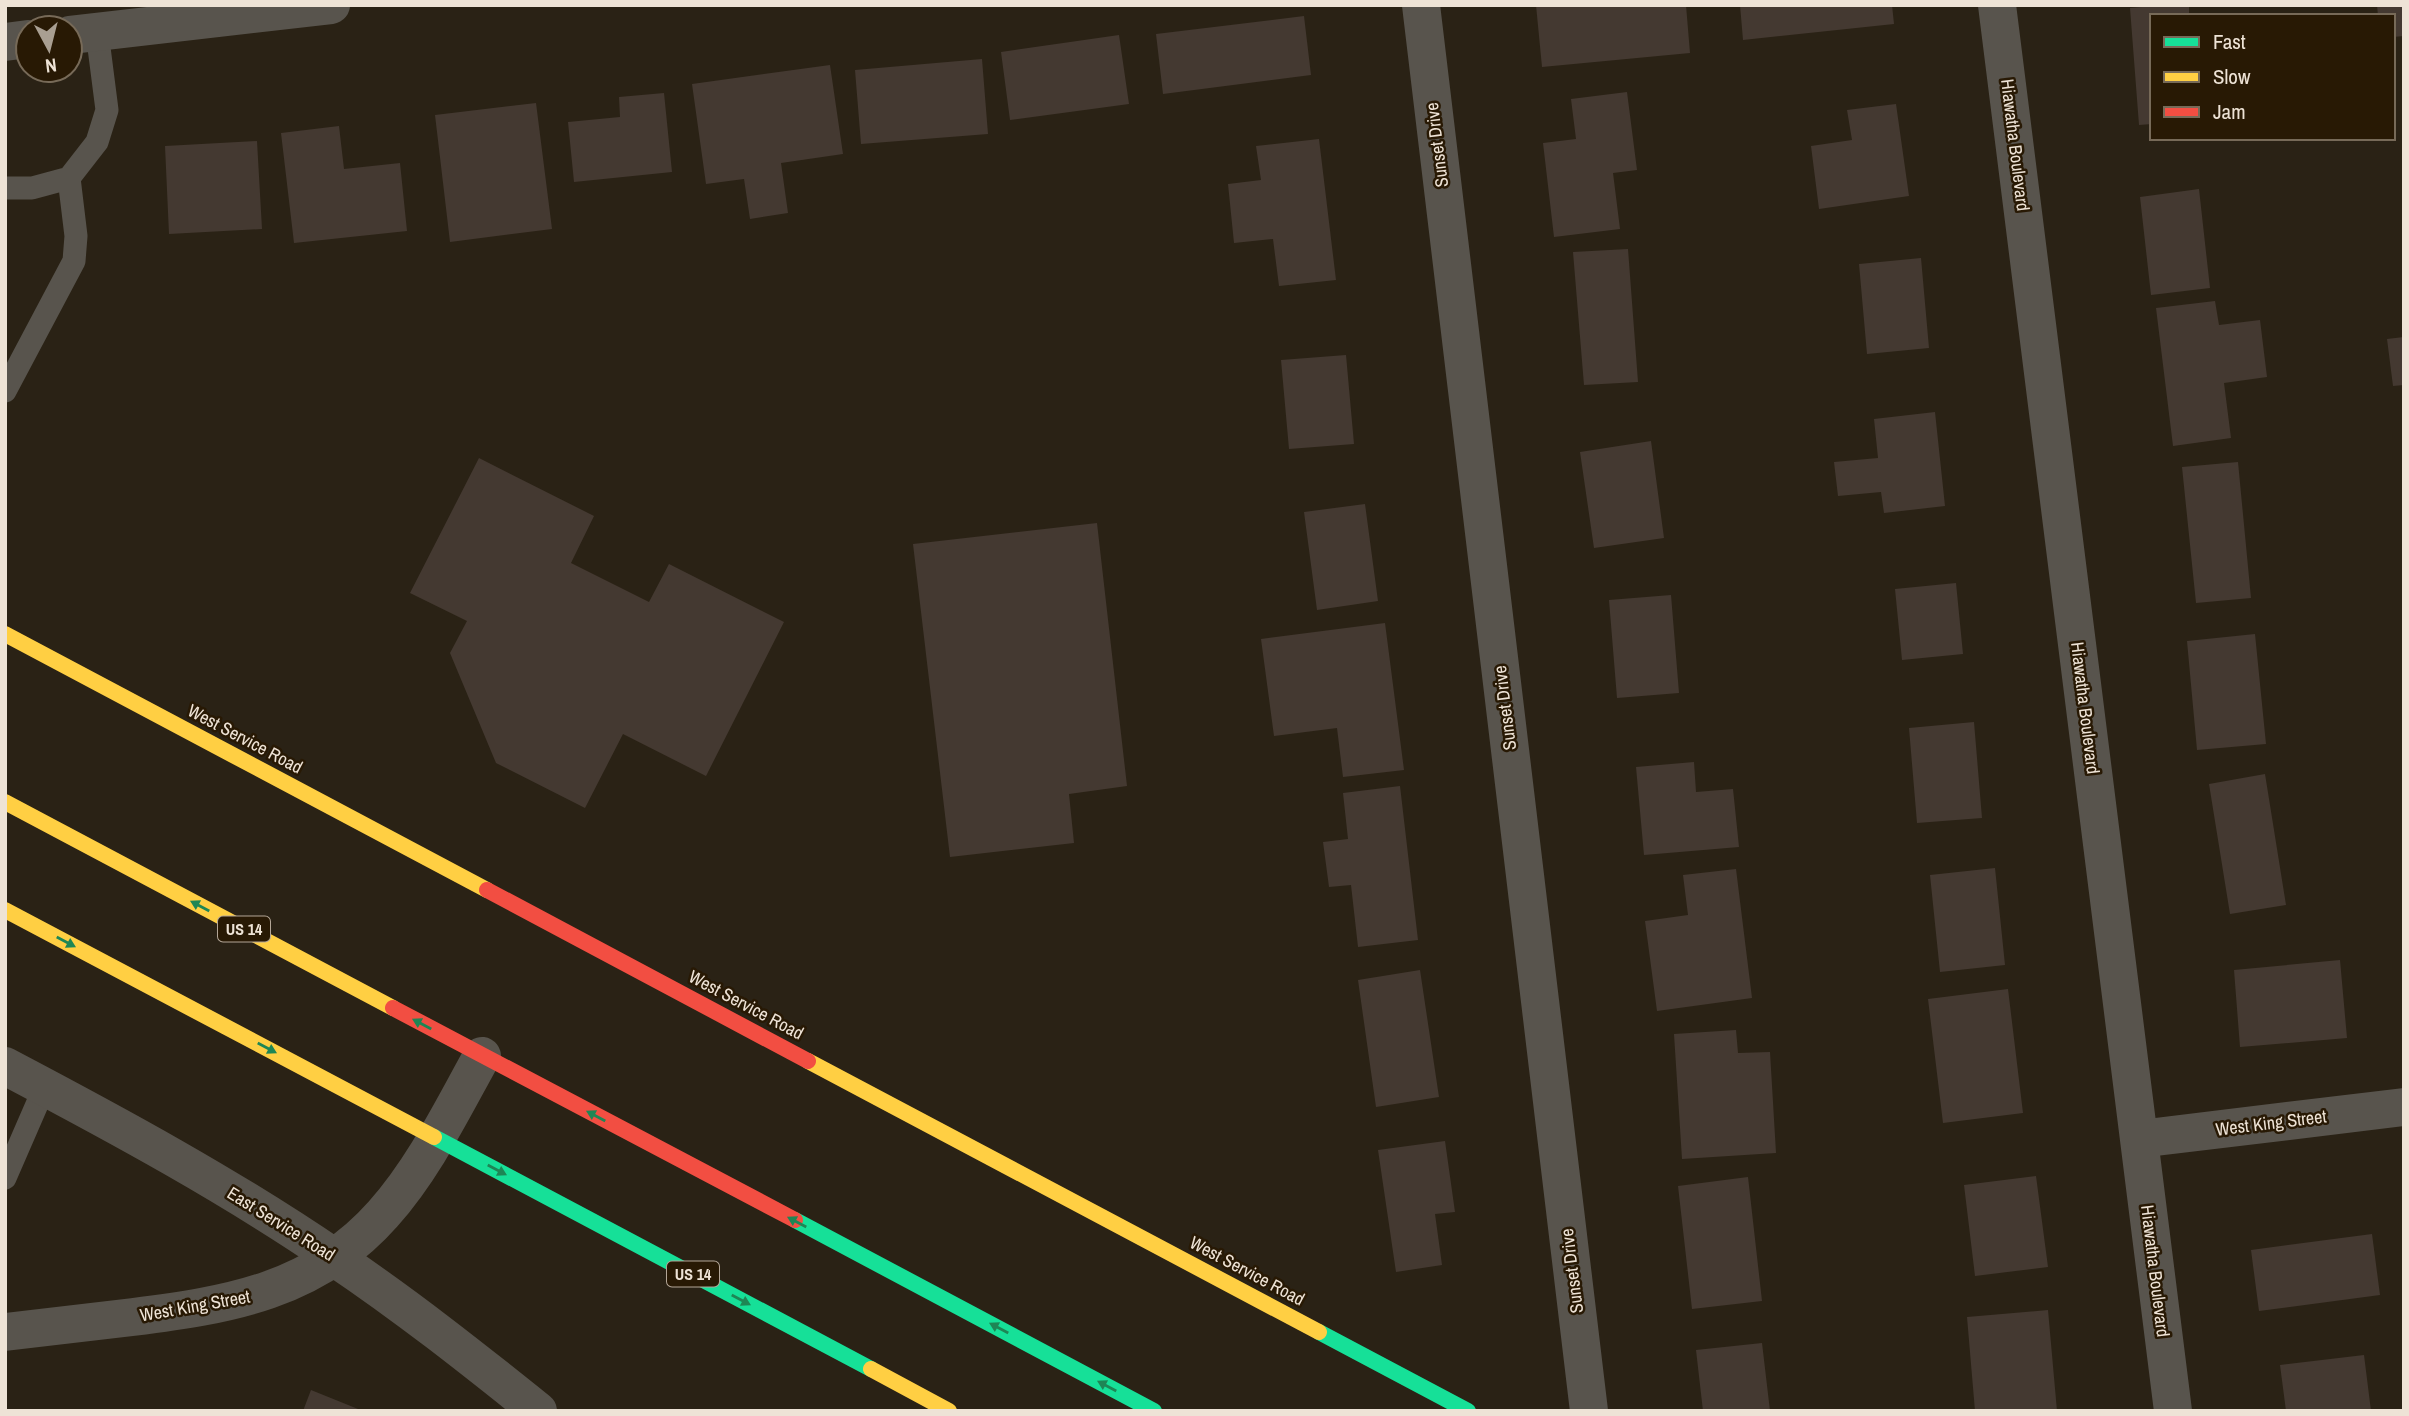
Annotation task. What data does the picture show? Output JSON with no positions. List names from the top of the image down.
{
  "streets": {
    "main road": ["West Service Road", "US 14"],
    "street": [
      "Sunset Drive",
      "Hiawatha Boulevard",
      "West King Street",
      "East Service Road"
    ]
  },
  "crossings": [
    ["Hiawatha Boulevard", "West King Street"],
    ["US 14", "West King Street"],
    ["West King Street", "East Service Road"]
  ],
  "legend": ["Fast", "Slow", "Jam"],
  "north": "bottom"
}
